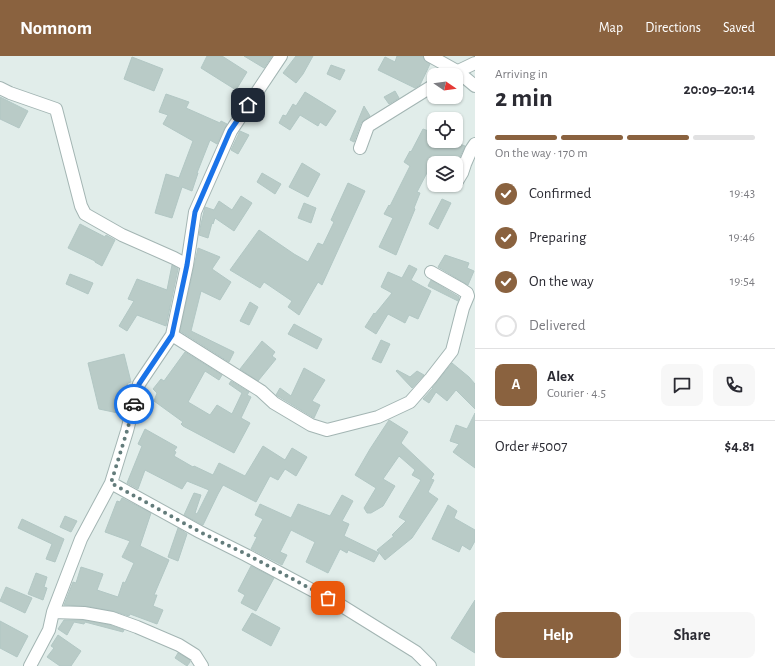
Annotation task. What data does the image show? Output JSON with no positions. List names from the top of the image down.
{
  "north": "right",
  "page": {
    "header": "Nomnom",
    "nav": ["Map", "Directions", "Saved"],
    "heading": ["2 min", "Arriving in", "20:09–20:14"],
    "panel": [
      "Alex",
      "Courier · 4.5",
      "Order #5007",
      "$4.81"
    ],
    "bar": "On the way · 170 m",
    "list": [
      ["Confirmed", "19:43"],
      ["Preparing", "19:46"],
      ["On the way", "19:54"],
      "Delivered"
    ],
    "round": "A",
    "buttons": ["Help", "Share"]
  }
}
